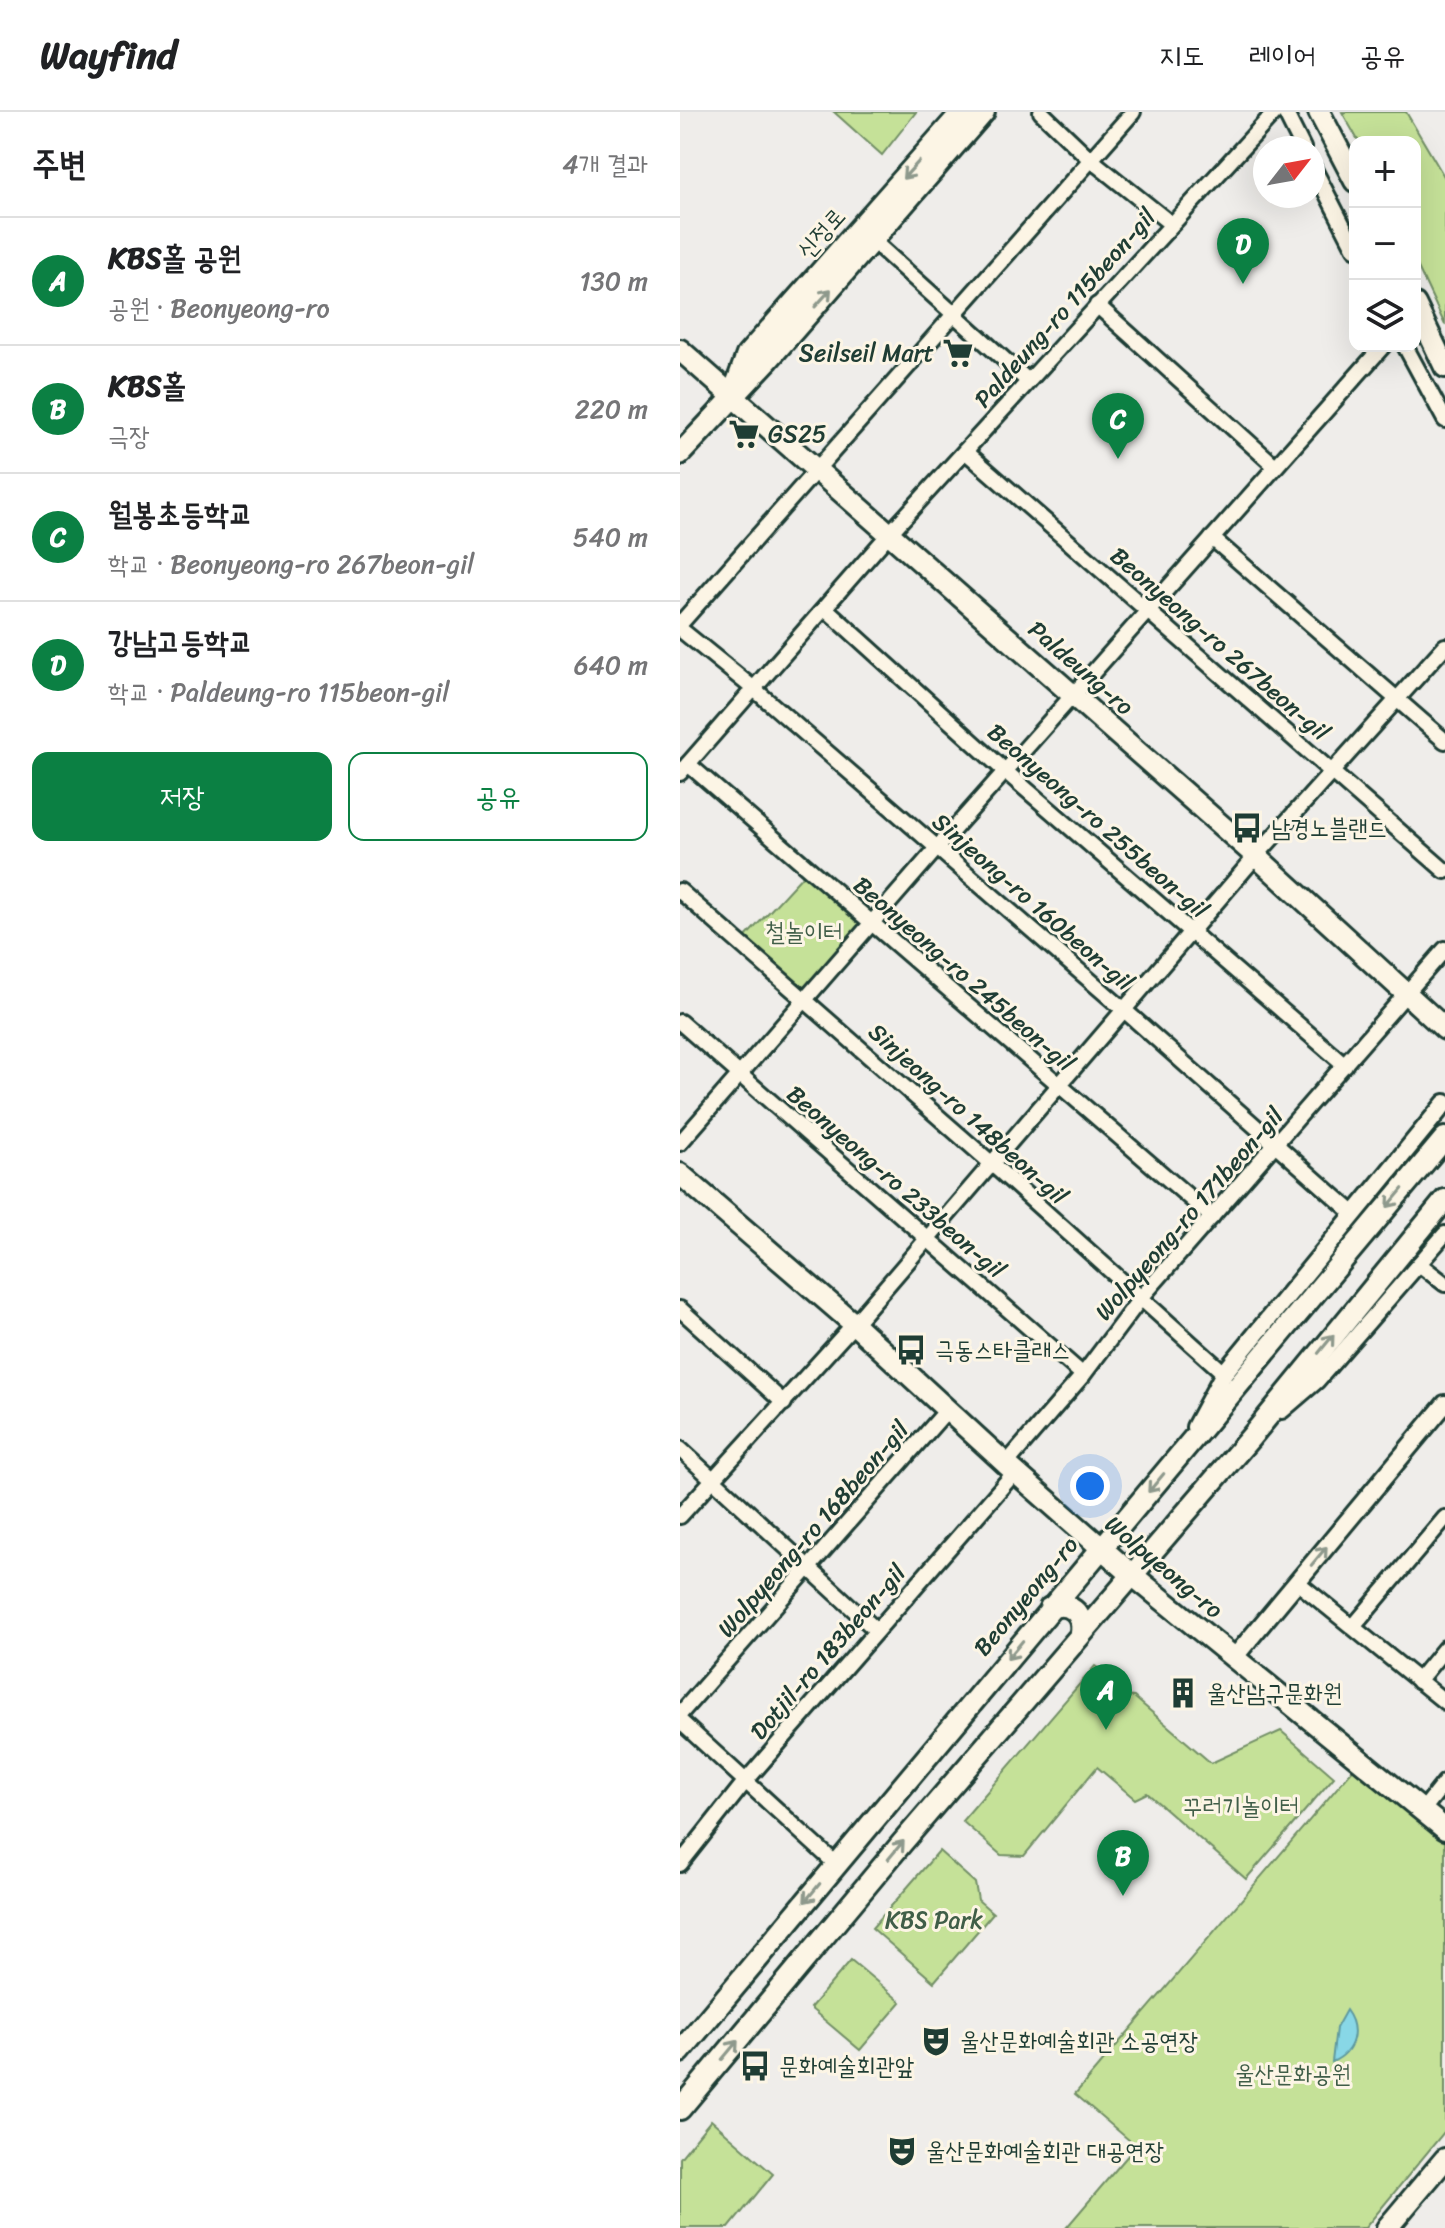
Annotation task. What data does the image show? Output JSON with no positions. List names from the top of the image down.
{
  "streets": {
    "main road": [
      "신정로",
      "Paldeung-ro",
      "Wolpyeong-ro",
      "Beonyeong-ro"
    ],
    "street": [
      "Paldeung-ro 115beon-gil",
      "Beonyeong-ro 267beon-gil",
      "Beonyeong-ro 255beon-gil",
      "Sinjeong-ro 160beon-gil",
      "Beonyeong-ro 245beon-gil",
      "Sinjeong-ro 148beon-gil",
      "Beonyeong-ro 233beon-gil",
      "Wolpyeong-ro 171beon-gil",
      "Wolpyeong-ro 168beon-gil",
      "Dotjil-ro 183beon-gil"
    ]
  },
  "crossings": [
    ["Paldeung-ro 115beon-gil", "Beonyeong-ro 267beon-gil"],
    ["Paldeung-ro 115beon-gil", "Paldeung-ro"],
    ["Paldeung-ro 115beon-gil", "Beonyeong-ro 255beon-gil"],
    ["Paldeung-ro 115beon-gil", "Sinjeong-ro 160beon-gil"],
    ["Paldeung-ro 115beon-gil", "Beonyeong-ro 245beon-gil"],
    ["Paldeung-ro", "Wolpyeong-ro 171beon-gil"],
    ["Beonyeong-ro 255beon-gil", "Wolpyeong-ro 171beon-gil"],
    ["Sinjeong-ro 160beon-gil", "Wolpyeong-ro 171beon-gil"],
    ["Beonyeong-ro 245beon-gil", "Wolpyeong-ro 171beon-gil"],
    ["Sinjeong-ro 148beon-gil", "Wolpyeong-ro 171beon-gil"],
    ["Beonyeong-ro 233beon-gil", "Wolpyeong-ro 171beon-gil"],
    ["Wolpyeong-ro 171beon-gil", "Wolpyeong-ro"],
    ["Wolpyeong-ro 171beon-gil", "Dotjil-ro 183beon-gil"],
    ["Wolpyeong-ro 168beon-gil", "Wolpyeong-ro"],
    ["Wolpyeong-ro", "Beonyeong-ro"],
    ["Wolpyeong-ro", "Dotjil-ro 183beon-gil"]
  ],
  "parks": [
    "철놀이터",
    "꾸러기놀이터",
    "KBS Park",
    "울산문화공원"
  ],
  "places": {
    "supermarket": ["Seilseil Mart", "GS25"],
    "bus stop": ["남경노블랜드", "극동스타클래스", "문화예술회관앞"],
    "building": ["울산남구문화원"],
    "theatre": ["울산문화예술회관 소공연장", "울산문화예술회관 대공연장"]
  },
  "north": "top right",
  "page": {
    "header": "Wayfind",
    "nav": ["지도", "레이어", "공유"],
    "heading": ["주변", "4개 결과"],
    "map_buttons": ["+", "−"],
    "list": [
      {
        "mark": "A",
        "name": "KBS홀 공원",
        "note": "공원 · Beonyeong-ro",
        "value": "130 m"
      },
      {
        "mark": "B",
        "name": "KBS홀",
        "note": "극장",
        "value": "220 m"
      },
      {
        "mark": "C",
        "name": "월봉초등학교",
        "note": "학교 · Beonyeong-ro 267beon-gil",
        "value": "540 m"
      },
      {
        "mark": "D",
        "name": "강남고등학교",
        "note": "학교 · Paldeung-ro 115beon-gil",
        "value": "640 m"
      }
    ],
    "pins": [
      "D",
      "C",
      "A",
      "B"
    ],
    "buttons": ["저장", "공유"]
  }
}
